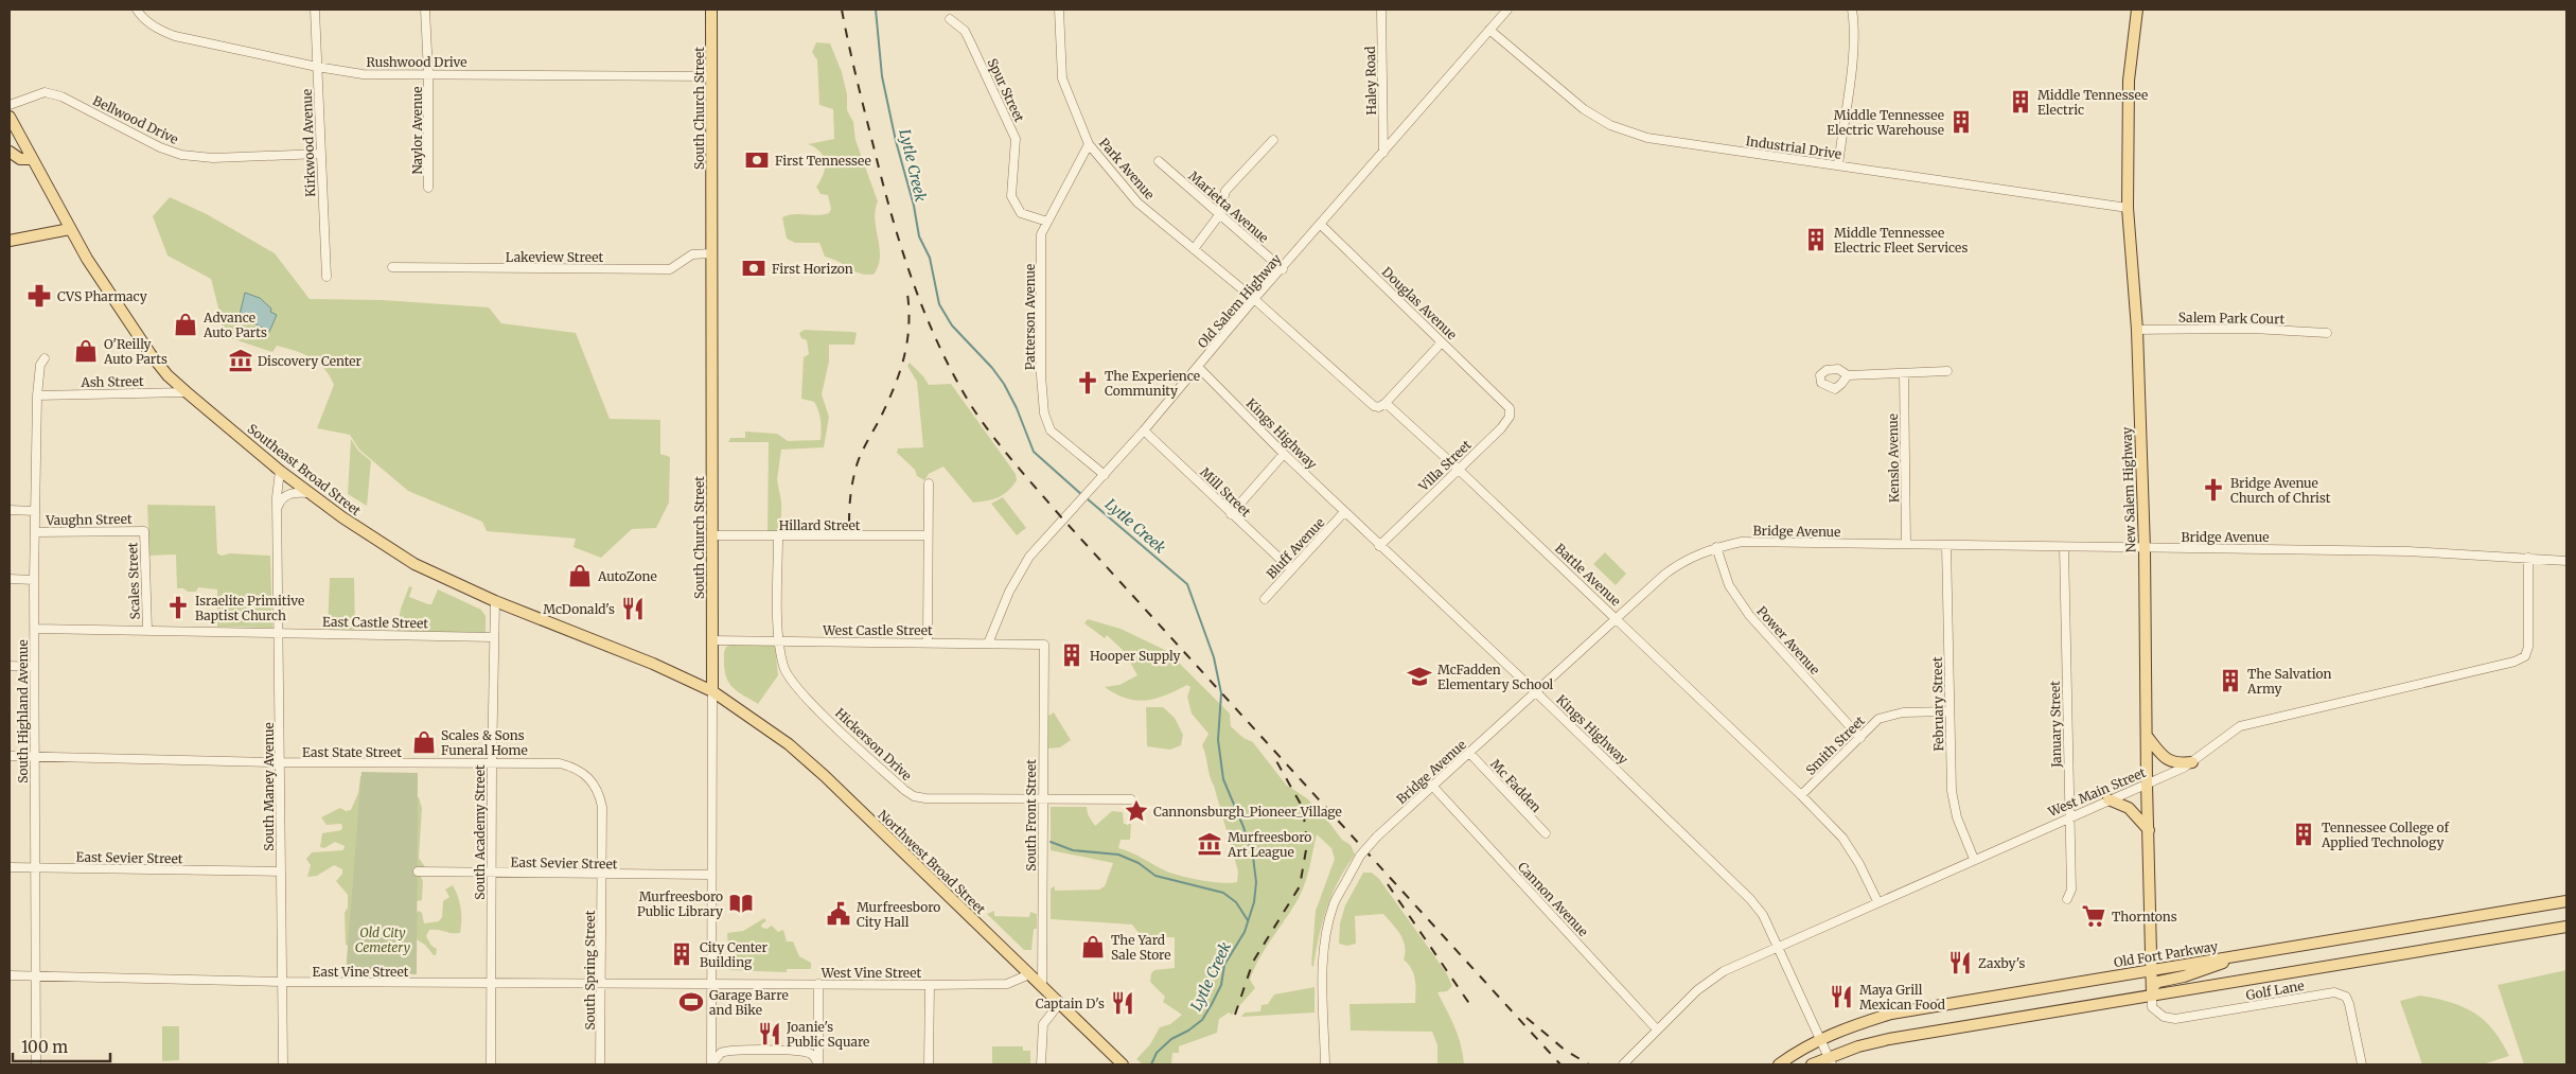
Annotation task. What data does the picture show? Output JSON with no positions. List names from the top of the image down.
{
  "streets": {
    "main road": [
      "South Church Street",
      "Southeast Broad Street",
      "New Salem Highway",
      "Northwest Broad Street",
      "Old Fort Parkway"
    ],
    "street": [
      "Rushwood Drive",
      "Haley Road",
      "Spur Street",
      "Bellwood Drive",
      "Naylor Avenue",
      "Kirkwood Avenue",
      "Industrial Drive",
      "Park Avenue",
      "Marietta Avenue",
      "Lakeview Street",
      "Old Salem Highway",
      "Douglas Avenue",
      "Patterson Avenue",
      "Salem Park Court",
      "Ash Street",
      "Kings Highway",
      "Kenslo Avenue",
      "Villa Street",
      "Mill Street",
      "Vaughn Street",
      "Hillard Street",
      "Bridge Avenue",
      "Bluff Avenue",
      "Battle Avenue",
      "Scales Street",
      "East Castle Street",
      "West Castle Street",
      "Power Avenue",
      "February Street",
      "South Highland Avenue",
      "January Street",
      "Hickerson Drive",
      "Smith Street",
      "East State Street",
      "Mc Fadden",
      "South Maney Avenue",
      "West Main Street",
      "South Front Street",
      "South Academy Street",
      "East Sevier Street",
      "Cannon Avenue",
      "South Spring Street",
      "East Vine Street",
      "West Vine Street",
      "Golf Lane"
    ]
  },
  "crossings": [
    ["Rushwood Drive", "South Church Street"],
    ["Rushwood Drive", "Naylor Avenue"],
    ["Rushwood Drive", "Kirkwood Avenue"],
    ["Haley Road", "Old Salem Highway"],
    ["Spur Street", "Patterson Avenue"],
    ["South Church Street", "Lakeview Street"],
    ["South Church Street", "Southeast Broad Street"],
    ["South Church Street", "Hillard Street"],
    ["South Church Street", "West Castle Street"],
    ["South Church Street", "East Sevier Street"],
    ["South Church Street", "Northwest Broad Street"],
    ["South Church Street", "East Vine Street"],
    ["South Church Street", "West Vine Street"],
    ["Bellwood Drive", "Kirkwood Avenue"],
    ["Industrial Drive", "Old Salem Highway"],
    ["Industrial Drive", "New Salem Highway"],
    ["Park Avenue", "Old Salem Highway"],
    ["Park Avenue", "Patterson Avenue"],
    ["Park Avenue", "Battle Avenue"],
    ["Marietta Avenue", "Old Salem Highway"],
    ["Old Salem Highway", "Douglas Avenue"],
    ["Old Salem Highway", "Patterson Avenue"],
    ["Old Salem Highway", "Kings Highway"],
    ["Old Salem Highway", "Mill Street"],
    ["Old Salem Highway", "Battle Avenue"],
    ["Old Salem Highway", "West Castle Street"],
    ["Douglas Avenue", "Villa Street"],
    ["Salem Park Court", "New Salem Highway"],
    ["Ash Street", "Southeast Broad Street"],
    ["Ash Street", "South Highland Avenue"],
    ["Kings Highway", "Villa Street"],
    ["Kings Highway", "Bridge Avenue"],
    ["Kings Highway", "Bluff Avenue"],
    ["Kings Highway", "West Main Street"],
    ["Kings Highway", "Old Fort Parkway"],
    ["Kenslo Avenue", "Bridge Avenue"],
    ["Villa Street", "Battle Avenue"],
    ["Southeast Broad Street", "South Maney Avenue"],
    ["Southeast Broad Street", "South Academy Street"],
    ["Southeast Broad Street", "Northwest Broad Street"],
    ["New Salem Highway", "Bridge Avenue"],
    ["New Salem Highway", "West Main Street"],
    ["New Salem Highway", "Old Fort Parkway"],
    ["New Salem Highway", "Golf Lane"],
    ["Mill Street", "Bluff Avenue"],
    ["Vaughn Street", "Scales Street"],
    ["Vaughn Street", "South Highland Avenue"],
    ["Hillard Street", "Hickerson Drive"],
    ["Bridge Avenue", "Battle Avenue"],
    ["Bridge Avenue", "Power Avenue"],
    ["Bridge Avenue", "February Street"],
    ["Bridge Avenue", "January Street"],
    ["Bridge Avenue", "Mc Fadden"],
    ["Bridge Avenue", "West Main Street"],
    ["Bridge Avenue", "Cannon Avenue"],
    ["Battle Avenue", "Smith Street"],
    ["Battle Avenue", "West Main Street"],
    ["Scales Street", "East Castle Street"],
    ["East Castle Street", "South Highland Avenue"],
    ["East Castle Street", "South Maney Avenue"],
    ["East Castle Street", "South Academy Street"],
    ["West Castle Street", "Hickerson Drive"],
    ["West Castle Street", "South Front Street"],
    ["Power Avenue", "Smith Street"],
    ["February Street", "Smith Street"],
    ["February Street", "West Main Street"],
    ["South Highland Avenue", "East State Street"],
    ["South Highland Avenue", "East Sevier Street"],
    ["South Highland Avenue", "East Vine Street"],
    ["January Street", "West Main Street"],
    ["Hickerson Drive", "South Front Street"],
    ["East State Street", "South Maney Avenue"],
    ["East State Street", "South Academy Street"],
    ["East State Street", "East Sevier Street"],
    ["East State Street", "South Spring Street"],
    ["South Maney Avenue", "East Sevier Street"],
    ["South Maney Avenue", "East Vine Street"],
    ["West Main Street", "Cannon Avenue"],
    ["South Front Street", "Northwest Broad Street"],
    ["South Academy Street", "East Sevier Street"],
    ["South Academy Street", "East Vine Street"],
    ["East Sevier Street", "South Spring Street"],
    ["Northwest Broad Street", "West Vine Street"],
    ["South Spring Street", "East Vine Street"],
    ["East Vine Street", "West Vine Street"]
  ],
  "water": ["Lytle Creek"],
  "parks": ["Old City Cemetery"],
  "places": {
    "building": [
      "Middle Tennessee Electric",
      "Middle Tennessee Electric Warehouse",
      "Middle Tennessee Electric Fleet Services",
      "Hooper Supply",
      "The Salvation Army",
      "Tennessee College of Applied Technology",
      "City Center Building"
    ],
    "bank": ["First Tennessee", "First Horizon"],
    "pharmacy": ["CVS Pharmacy"],
    "shop": [
      "Advance Auto Parts",
      "O'Reilly Auto Parts",
      "AutoZone",
      "Scales & Sons Funeral Home",
      "The Yard Sale Store"
    ],
    "museum": ["Discovery Center", "Murfreesboro Art League"],
    "church": ["The Experience Community", "Bridge Avenue Church of Christ", "Israelite Primitive Baptist Church"],
    "restaurant": [
      "McDonald's",
      "Zaxby's",
      "Maya Grill Mexican Food",
      "Captain D's",
      "Joanie's Public Square"
    ],
    "school or university": ["McFadden Elementary School"],
    "place": ["Cannonsburgh_Pioneer_Village"],
    "library": ["Murfreesboro Public Library"],
    "public building": ["Murfreesboro City Hall"],
    "supermarket": ["Thorntons"],
    "sports": ["Garage Barre and Bike"]
  },
  "scale_bar": "100 m"
}
